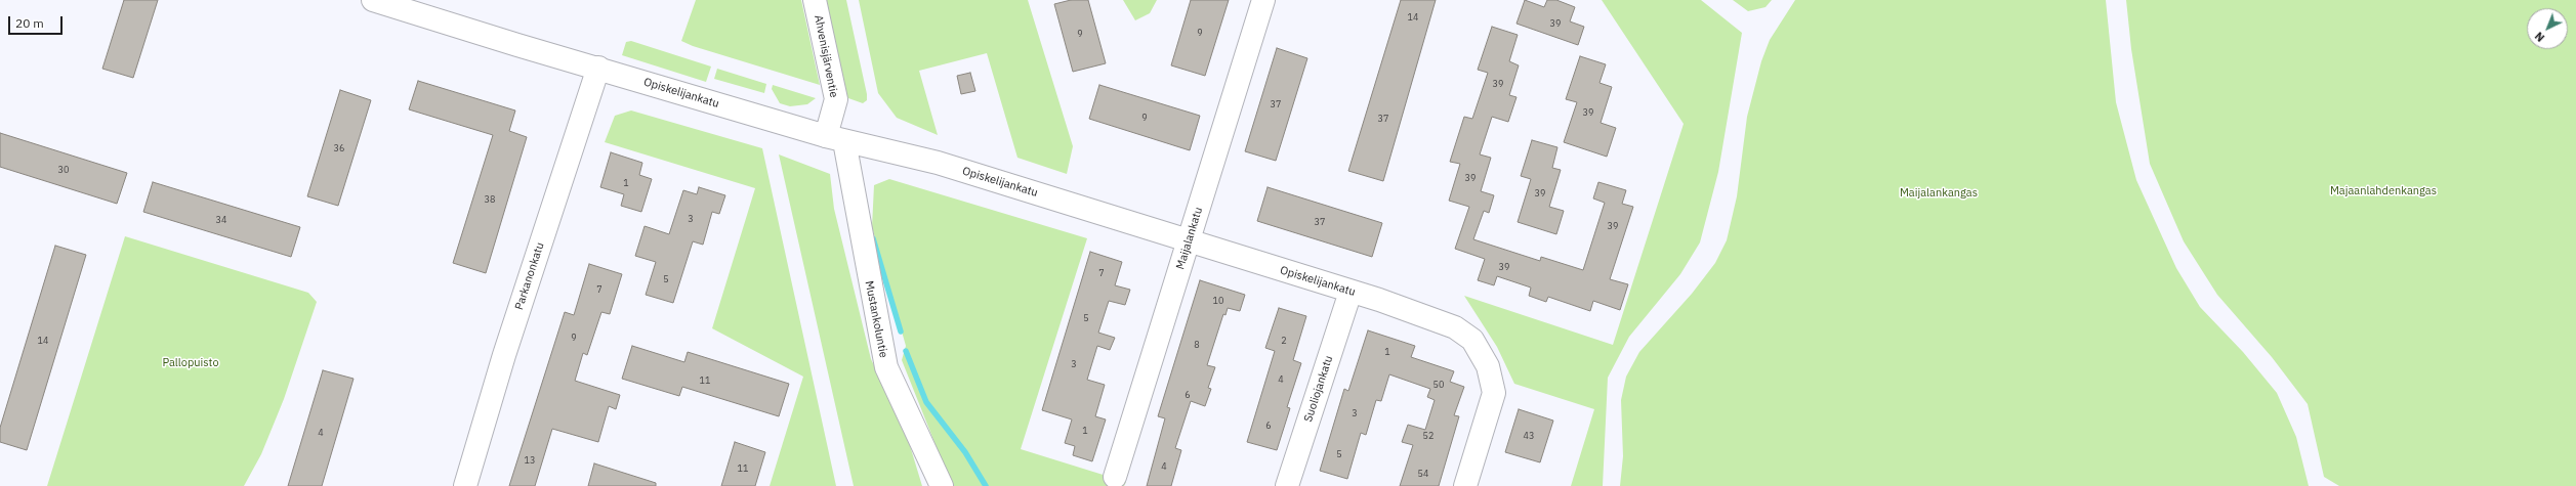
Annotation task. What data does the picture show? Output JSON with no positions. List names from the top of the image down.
{
  "streets": {
    "street": [
      "Ahvenisjärventie",
      "Opiskelijankatu",
      "Maijalankatu",
      "Parkanonkatu",
      "Mustankoluntie",
      "Suoliojankatu"
    ]
  },
  "crossings": [
    ["Ahvenisjärventie", "Opiskelijankatu"],
    ["Ahvenisjärventie", "Mustankoluntie"],
    ["Opiskelijankatu", "Maijalankatu"],
    ["Opiskelijankatu", "Parkanonkatu"],
    ["Opiskelijankatu", "Mustankoluntie"],
    ["Opiskelijankatu", "Suoliojankatu"]
  ],
  "parks": ["Majaanlahdenkangas", "Maijalankangas", "Pallopuisto"],
  "house_numbers": [
    "14",
    "39",
    "9",
    "9",
    "39",
    "37",
    "39",
    "9",
    "37",
    "36",
    "30",
    "39",
    "1",
    "39",
    "38",
    "3",
    "34",
    "37",
    "39",
    "39",
    "7",
    "5",
    "7",
    "10",
    "5",
    "9",
    "14",
    "2",
    "8",
    "1",
    "3",
    "4",
    "11",
    "50",
    "6",
    "3",
    "6",
    "1",
    "4",
    "52",
    "43",
    "5",
    "13",
    "4",
    "11",
    "54"
  ],
  "scale_bar": "20 m",
  "north": "bottom left"
}
